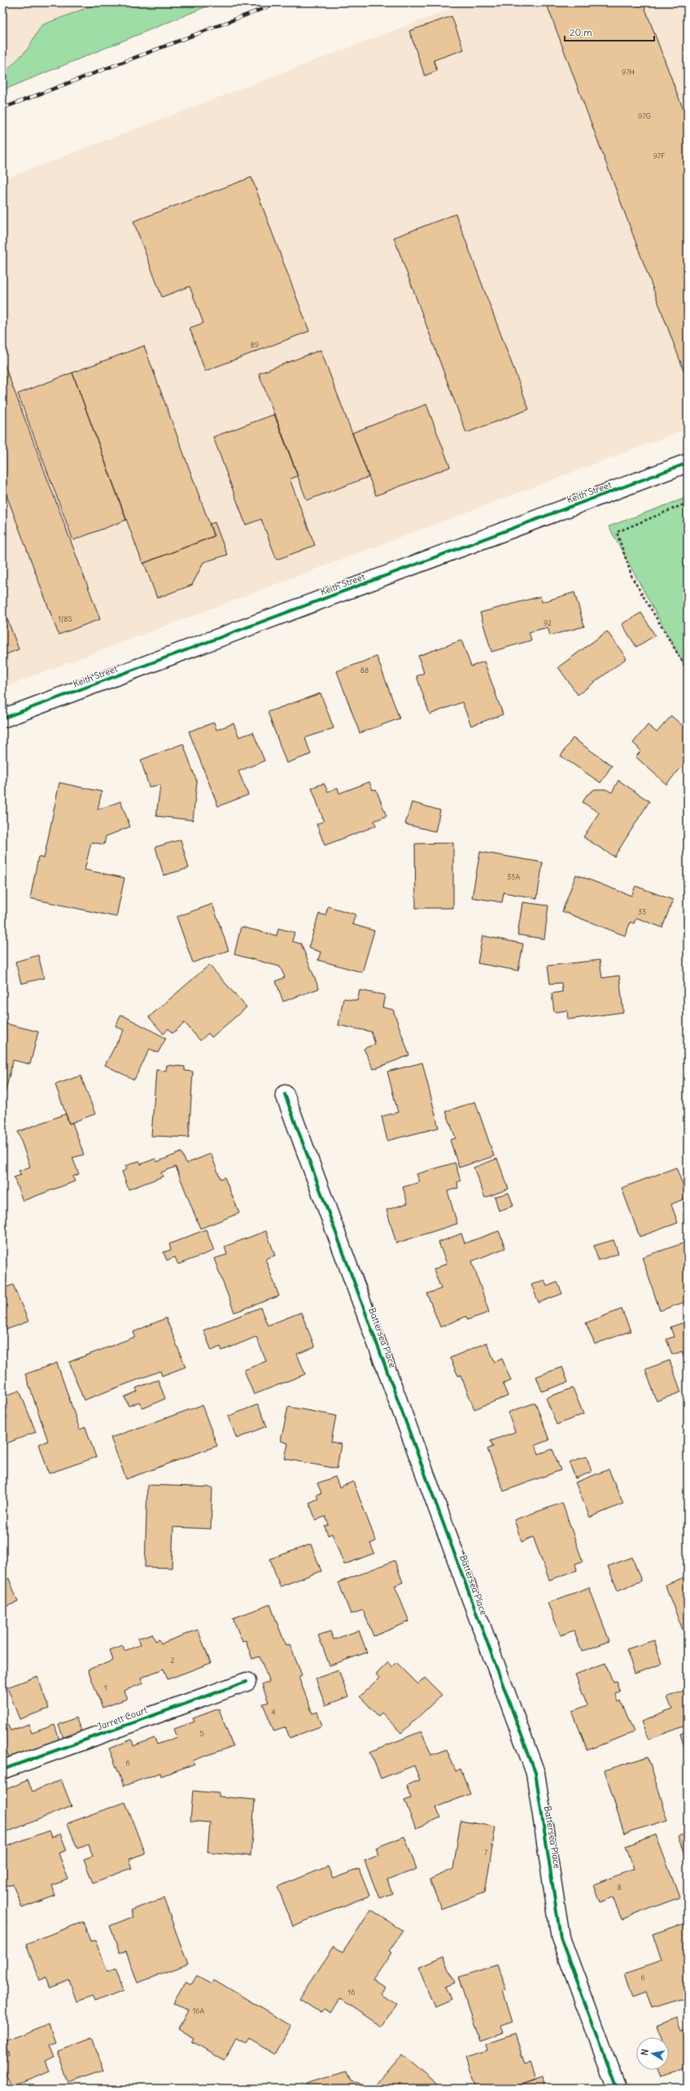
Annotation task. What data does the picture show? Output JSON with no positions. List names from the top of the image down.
{
  "streets": {
    "street": ["Keith Street", "Battersea Place", "Jarrett Court"]
  },
  "house_numbers": [
    "97H",
    "97G",
    "97F",
    "89",
    "1/85",
    "92",
    "88",
    "33A",
    "33",
    "2",
    "1",
    "4",
    "5",
    "6",
    "7",
    "8",
    "6",
    "16",
    "16A"
  ],
  "scale_bar": "20 m",
  "north": "left"
}
